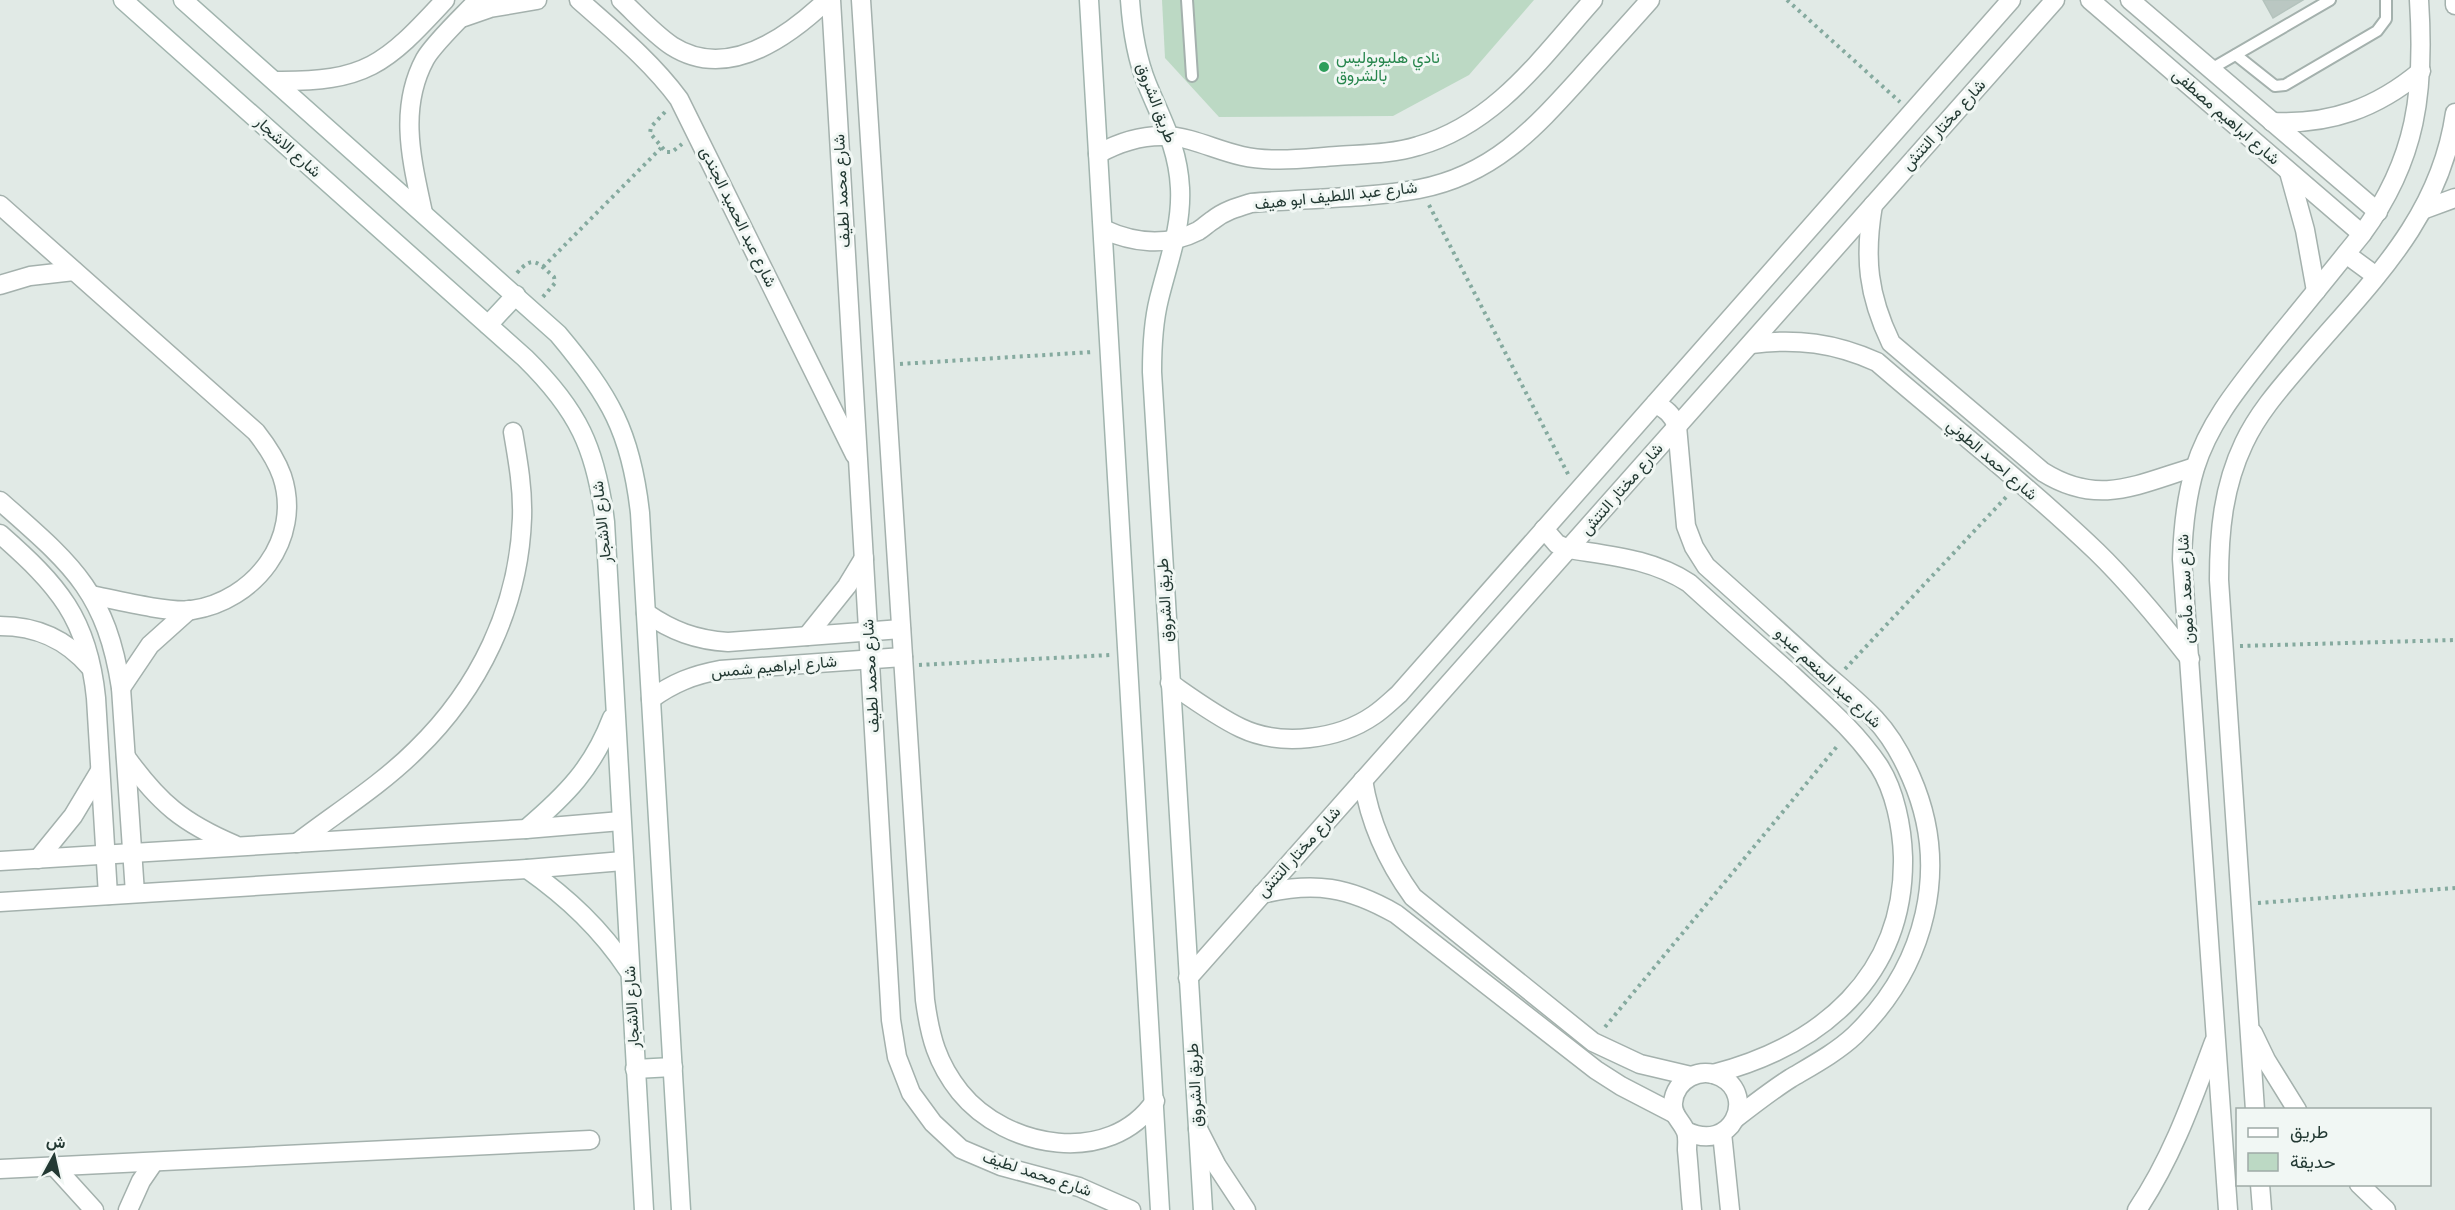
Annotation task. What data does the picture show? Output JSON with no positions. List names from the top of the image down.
{
  "streets": {
    "street": [
      "طريق الشروق",
      "شارع ابراهيم مصطفى",
      "شارع مختار التتش",
      "شارع الاشجار",
      "شارع محمد لطيف",
      "شارع عبد اللطيف ابو هيف",
      "شارع عبد الحميد الجندى",
      "شارع احمد الطوني",
      "شارع سعد مأمون",
      "شارع ابراهيم شمس",
      "شارع عبد المنعم عبدو"
    ]
  },
  "crossings": [
    ["طريق الشروق", "شارع مختار التتش"],
    ["طريق الشروق", "شارع عبد اللطيف ابو هيف"],
    ["شارع ابراهيم مصطفى", "شارع سعد مأمون"],
    ["شارع مختار التتش", "شارع احمد الطوني"],
    ["شارع مختار التتش", "شارع عبد المنعم عبدو"],
    ["شارع محمد لطيف", "شارع عبد الحميد الجندى"],
    ["شارع محمد لطيف", "شارع ابراهيم شمس"],
    ["شارع احمد الطوني", "شارع سعد مأمون"]
  ],
  "places": ["نادي هليوبوليس بالشروق"],
  "legend": ["طريق", "حديقة"],
  "north": "top"
}
